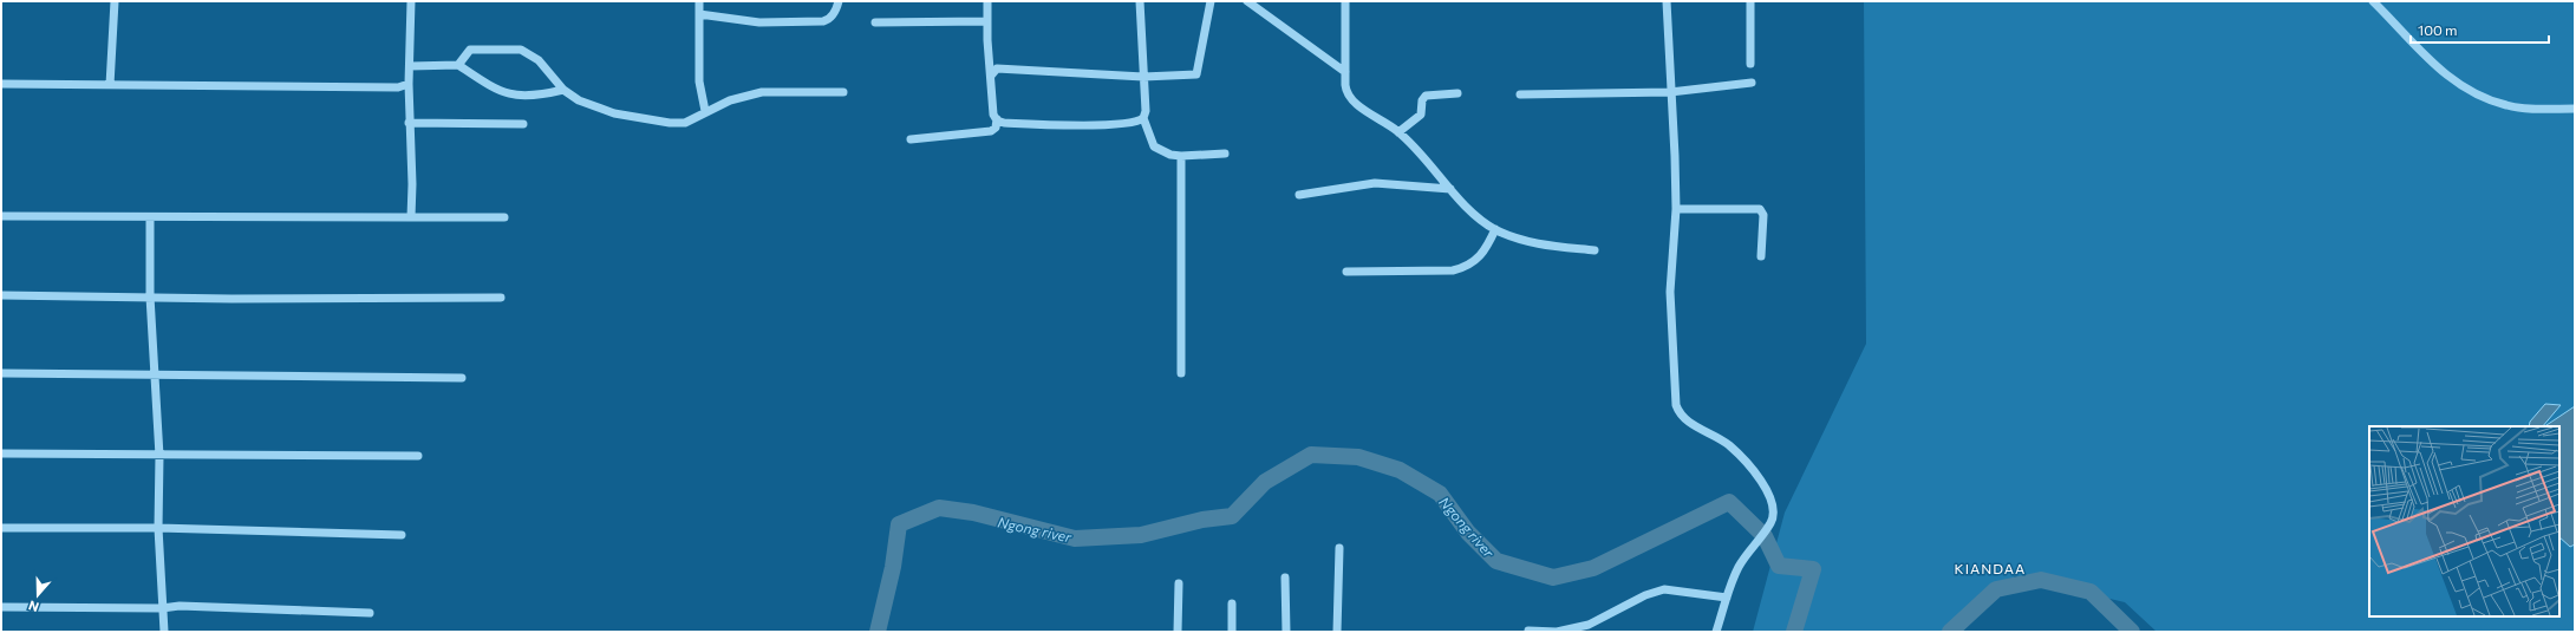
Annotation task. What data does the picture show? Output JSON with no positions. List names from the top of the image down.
{
  "districts": ["KIANDAA"],
  "water": ["Ngong river"],
  "scale_bar": "100 m",
  "north": "bottom"
}
